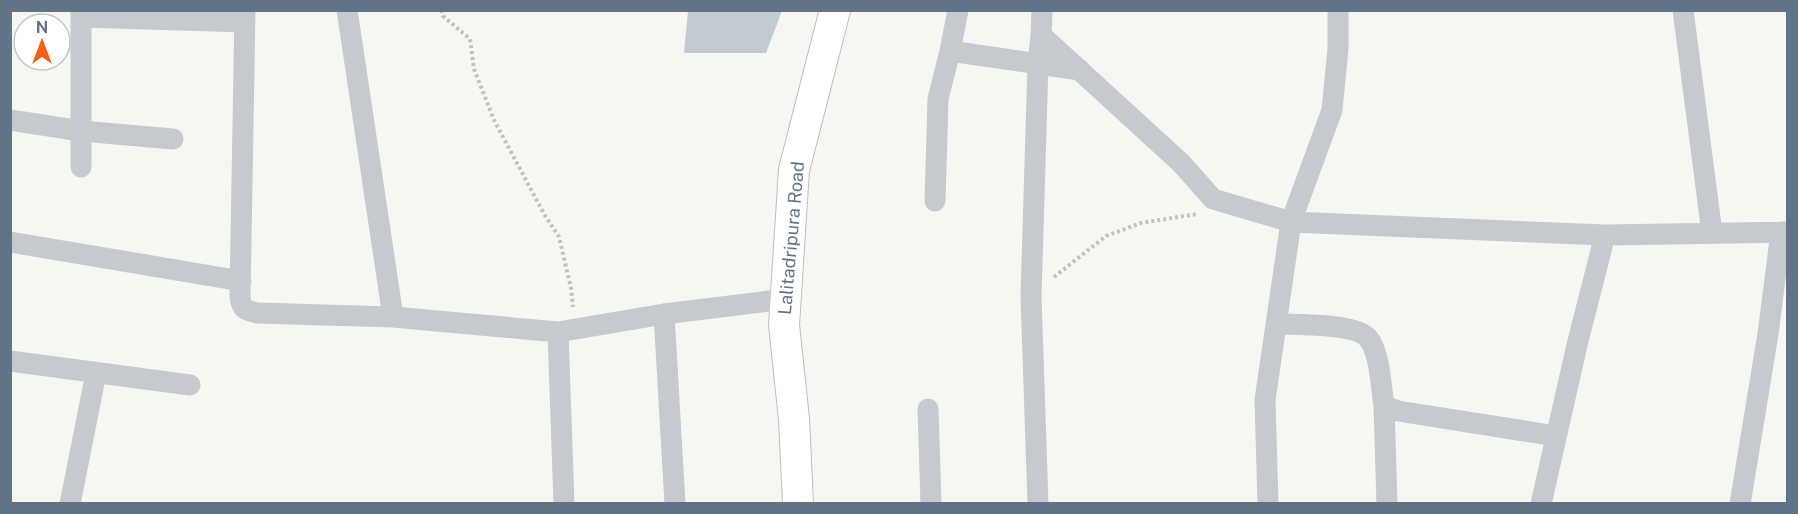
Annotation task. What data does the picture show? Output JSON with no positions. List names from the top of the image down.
{
  "streets": {
    "street": ["Lalitadripura Road"]
  },
  "north": "top"
}
